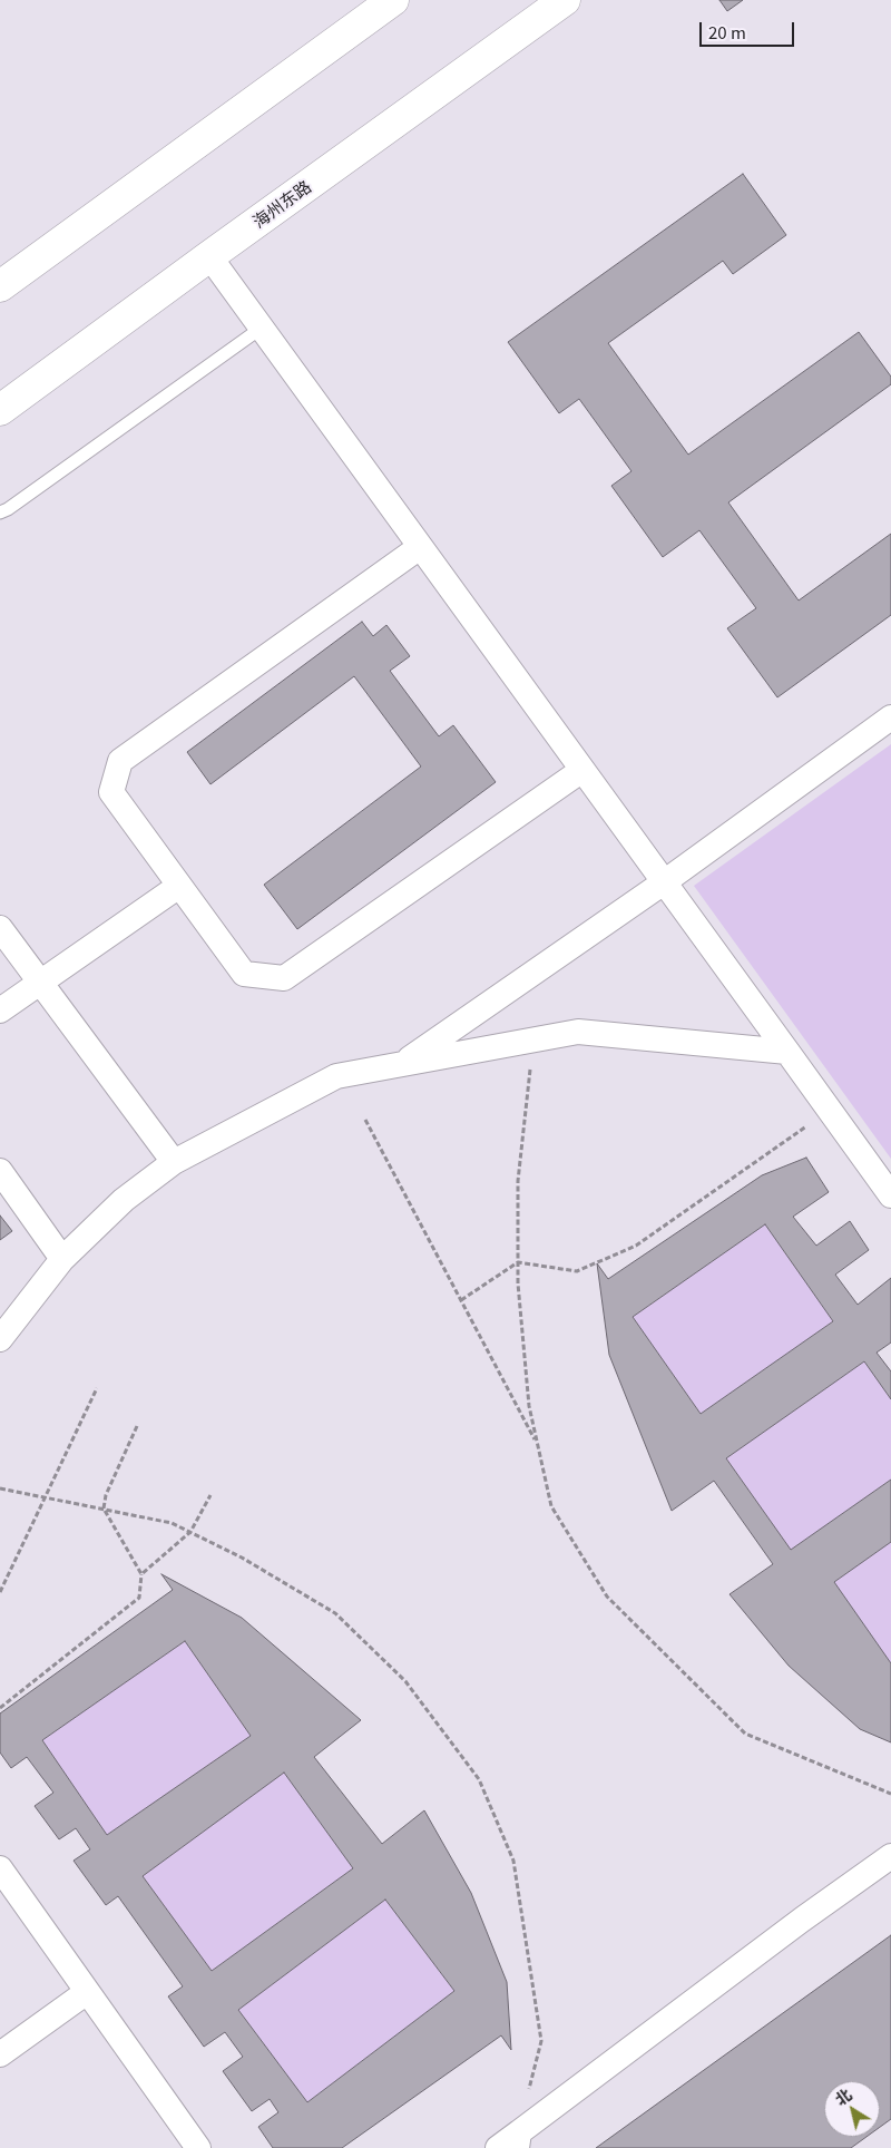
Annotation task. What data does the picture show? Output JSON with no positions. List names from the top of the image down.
{
  "streets": {
    "main road": ["海州东路"]
  },
  "scale_bar": "20 m",
  "north": "top left"
}
